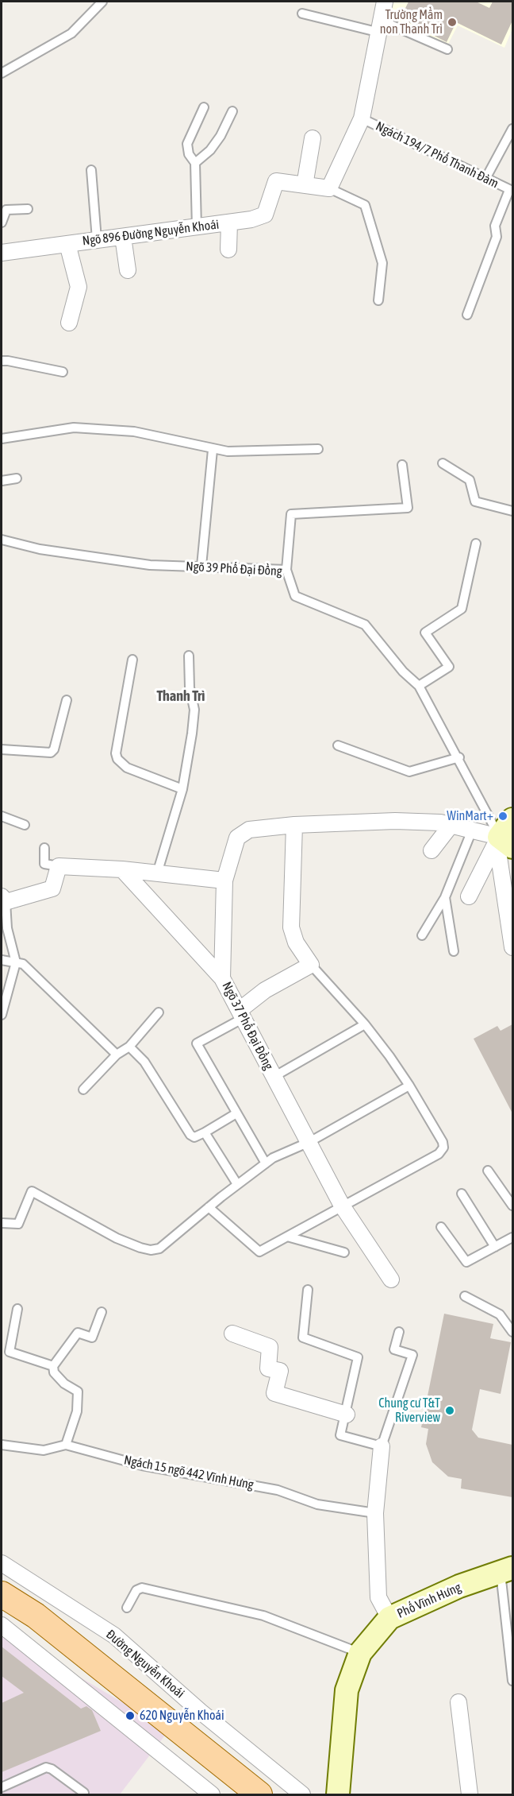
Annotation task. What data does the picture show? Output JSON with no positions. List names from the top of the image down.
{
  "streets": {
    "main road": ["Phố Vĩnh Hưng"],
    "street": ["Ngõ 896 Đường Nguyễn Khoái", "Ngõ 37 Phố Đại Đồng", "Đường Nguyễn Khoái"],
    "lane": ["Ngách 194/7 Phố Thanh Đàm", "Ngõ 39 Phố Đại Đồng", "Ngách 15 ngõ 442 Vĩnh Hưng"]
  },
  "crossings": [
    ["Ngõ 39 Phố Đại Đồng", "Ngõ 37 Phố Đại Đồng"]
  ],
  "districts": ["Thanh Trì"],
  "places": [
    "Trường Mầm non Thanh Trì",
    "WinMart+",
    "Chung cư T&T Riverview",
    "620 Nguyễn Khoái"
  ]
}
